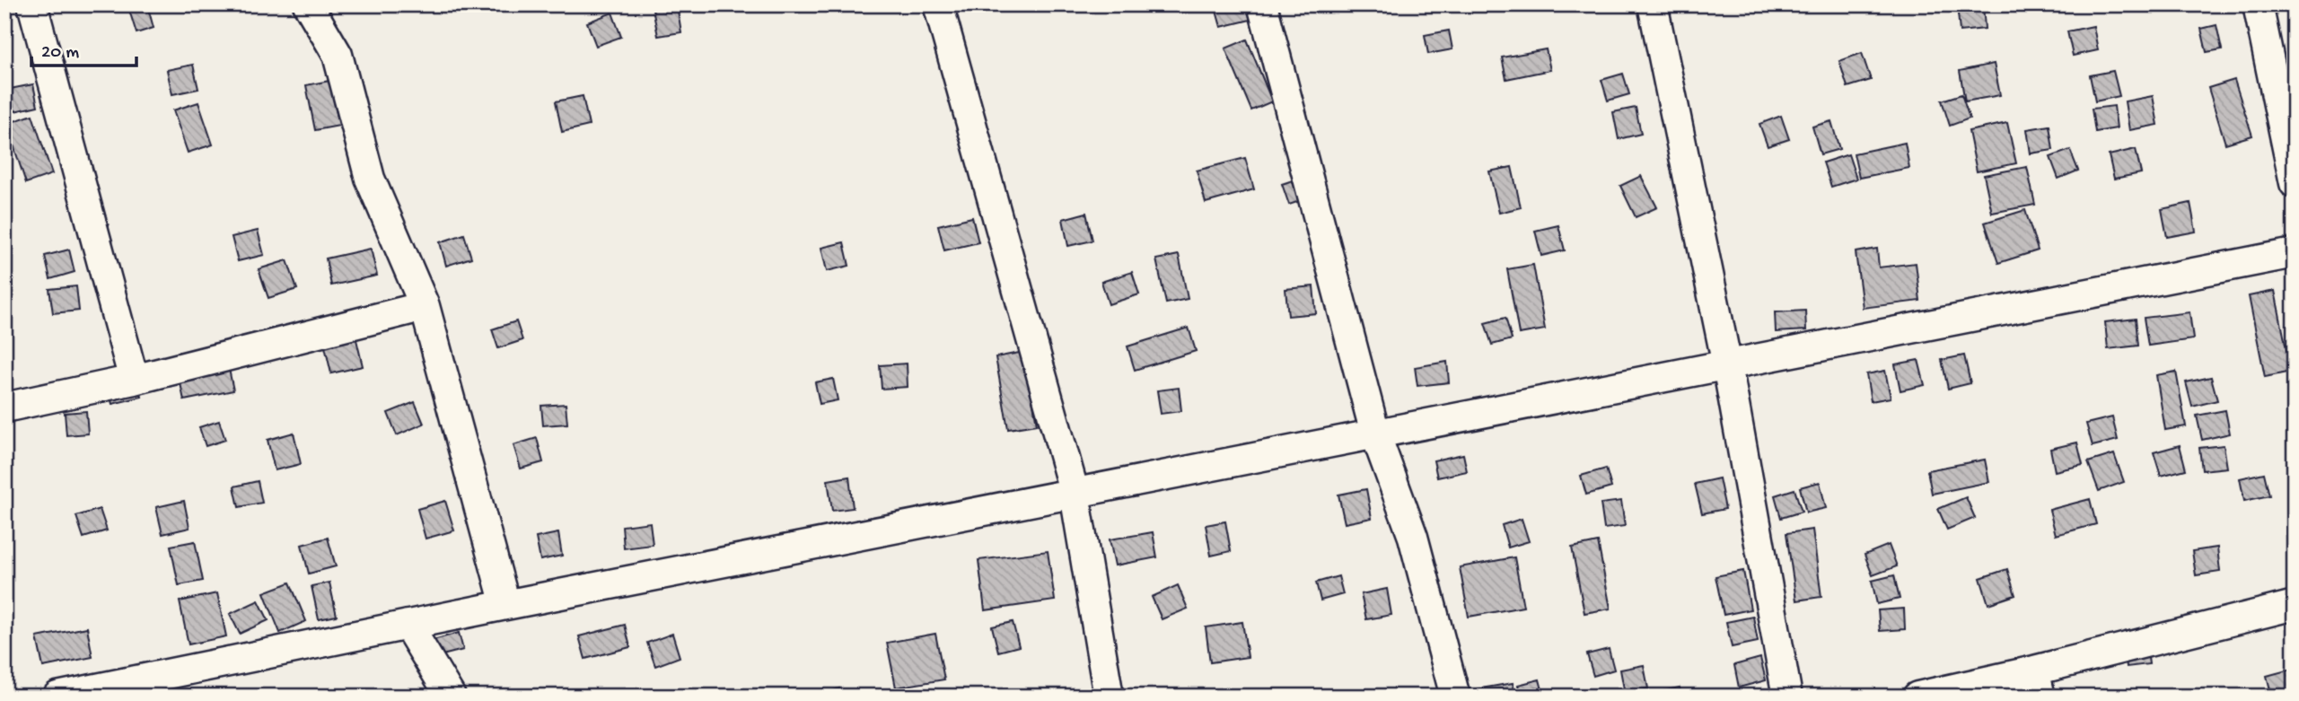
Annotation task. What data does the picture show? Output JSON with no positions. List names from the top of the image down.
{
  "scale_bar": "20 m"
}
